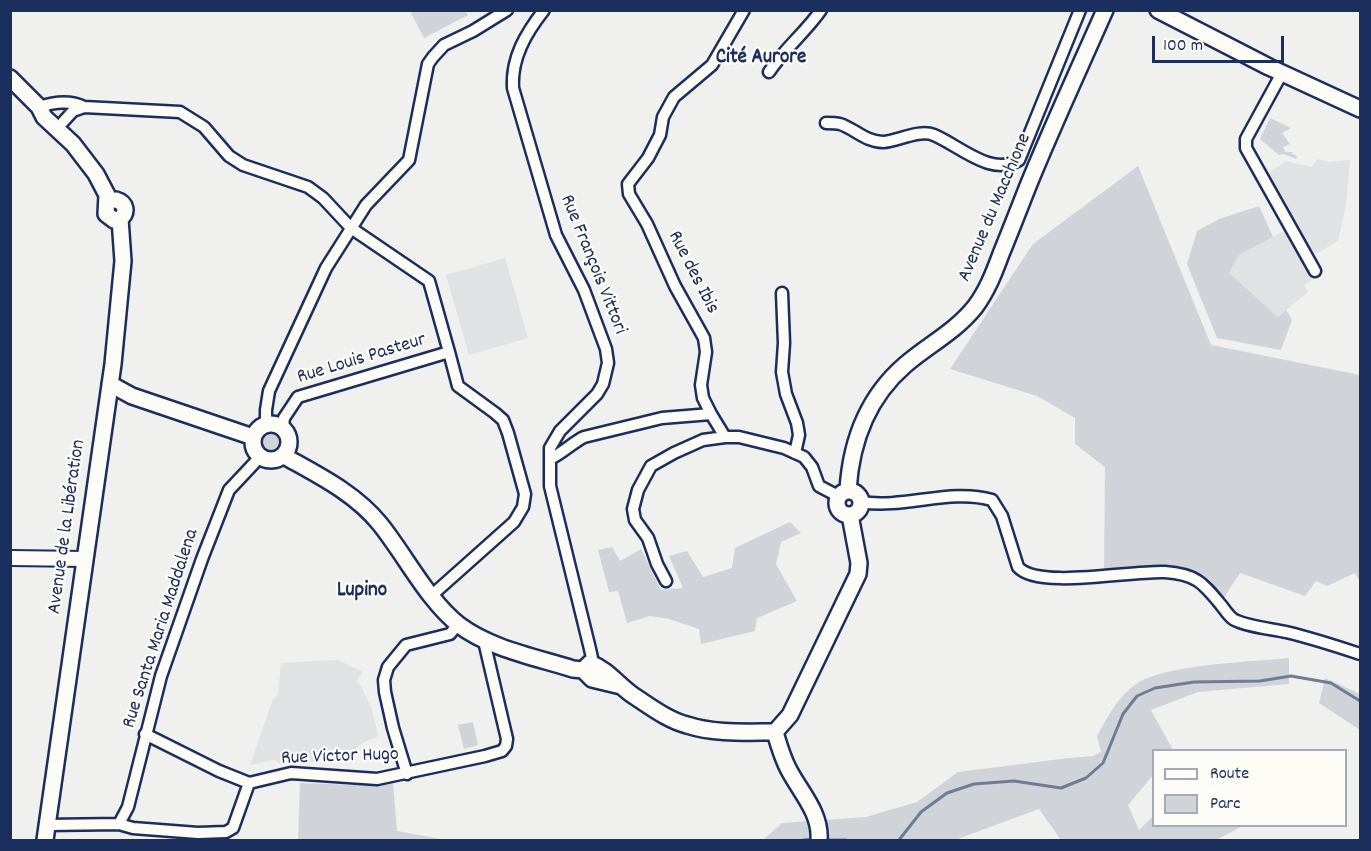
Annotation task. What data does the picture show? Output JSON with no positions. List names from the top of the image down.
{
  "streets": {
    "main road": ["Avenue du Macchione", "Avenue de la Libération"],
    "street": [
      "Rue François Vittori",
      "Rue des Ibis",
      "Rue Louis Pasteur",
      "Rue Santa Maria Maddalena",
      "Rue Victor Hugo"
    ]
  },
  "crossings": [
    ["Rue Louis Pasteur", "Rue Santa Maria Maddalena"]
  ],
  "districts": ["Cité Aurore", "Lupino"],
  "legend": ["Route", "Parc"],
  "scale_bar": "100 m"
}
